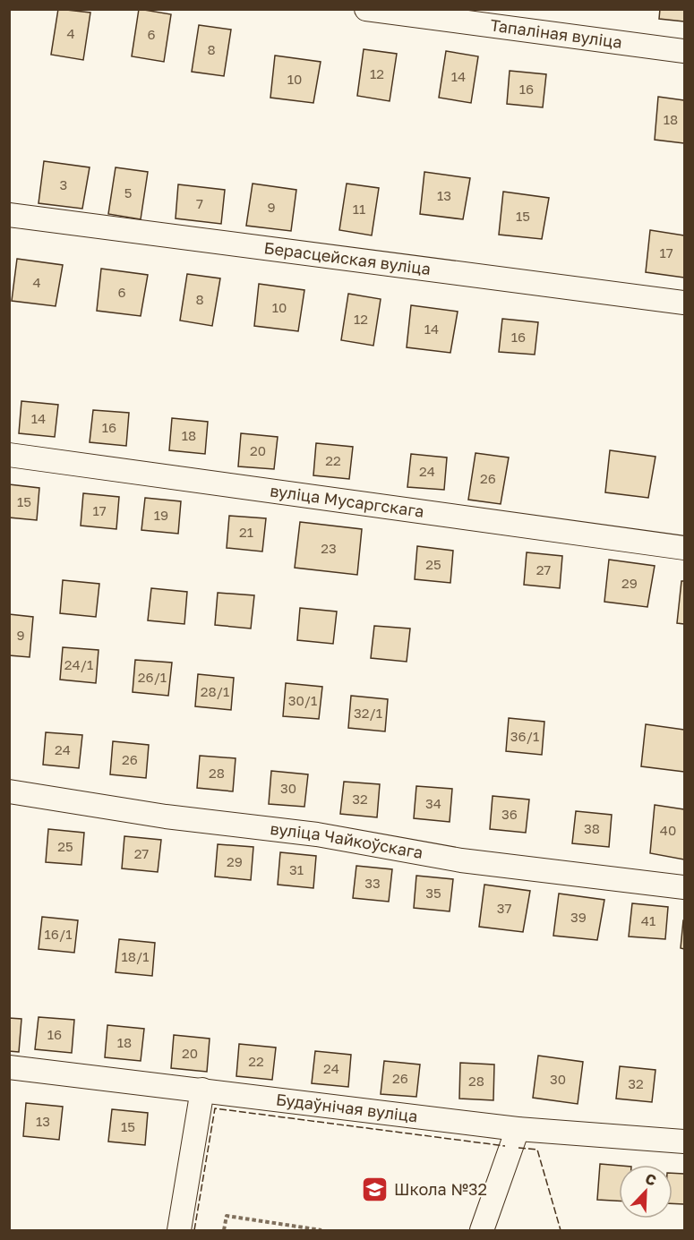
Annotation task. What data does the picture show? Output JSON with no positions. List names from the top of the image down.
{
  "streets": {
    "street": [
      "Тапаліная вуліца",
      "Берасцейская вуліца",
      "вуліца Мусаргскага",
      "вуліца Чайкоўскага",
      "Будаўнічая вуліца"
    ]
  },
  "places": {
    "school or university": ["Школа №32"]
  },
  "house_numbers": [
    "4",
    "6",
    "8",
    "12",
    "14",
    "10",
    "16",
    "18",
    "3",
    "5",
    "13",
    "7",
    "9",
    "11",
    "15",
    "17",
    "4",
    "6",
    "8",
    "10",
    "12",
    "14",
    "16",
    "14",
    "16",
    "18",
    "20",
    "22",
    "24",
    "26",
    "15",
    "17",
    "19",
    "21",
    "23",
    "25",
    "27",
    "29",
    "9",
    "24/1",
    "26/1",
    "28/1",
    "30/1",
    "32/1",
    "36/1",
    "24",
    "26",
    "28",
    "30",
    "32",
    "34",
    "36",
    "38",
    "40",
    "25",
    "27",
    "29",
    "31",
    "33",
    "35",
    "37",
    "39",
    "41",
    "16/1",
    "18/1",
    "16",
    "18",
    "20",
    "22",
    "24",
    "26",
    "30",
    "28",
    "32",
    "13",
    "15"
  ],
  "north": "top right"
}
